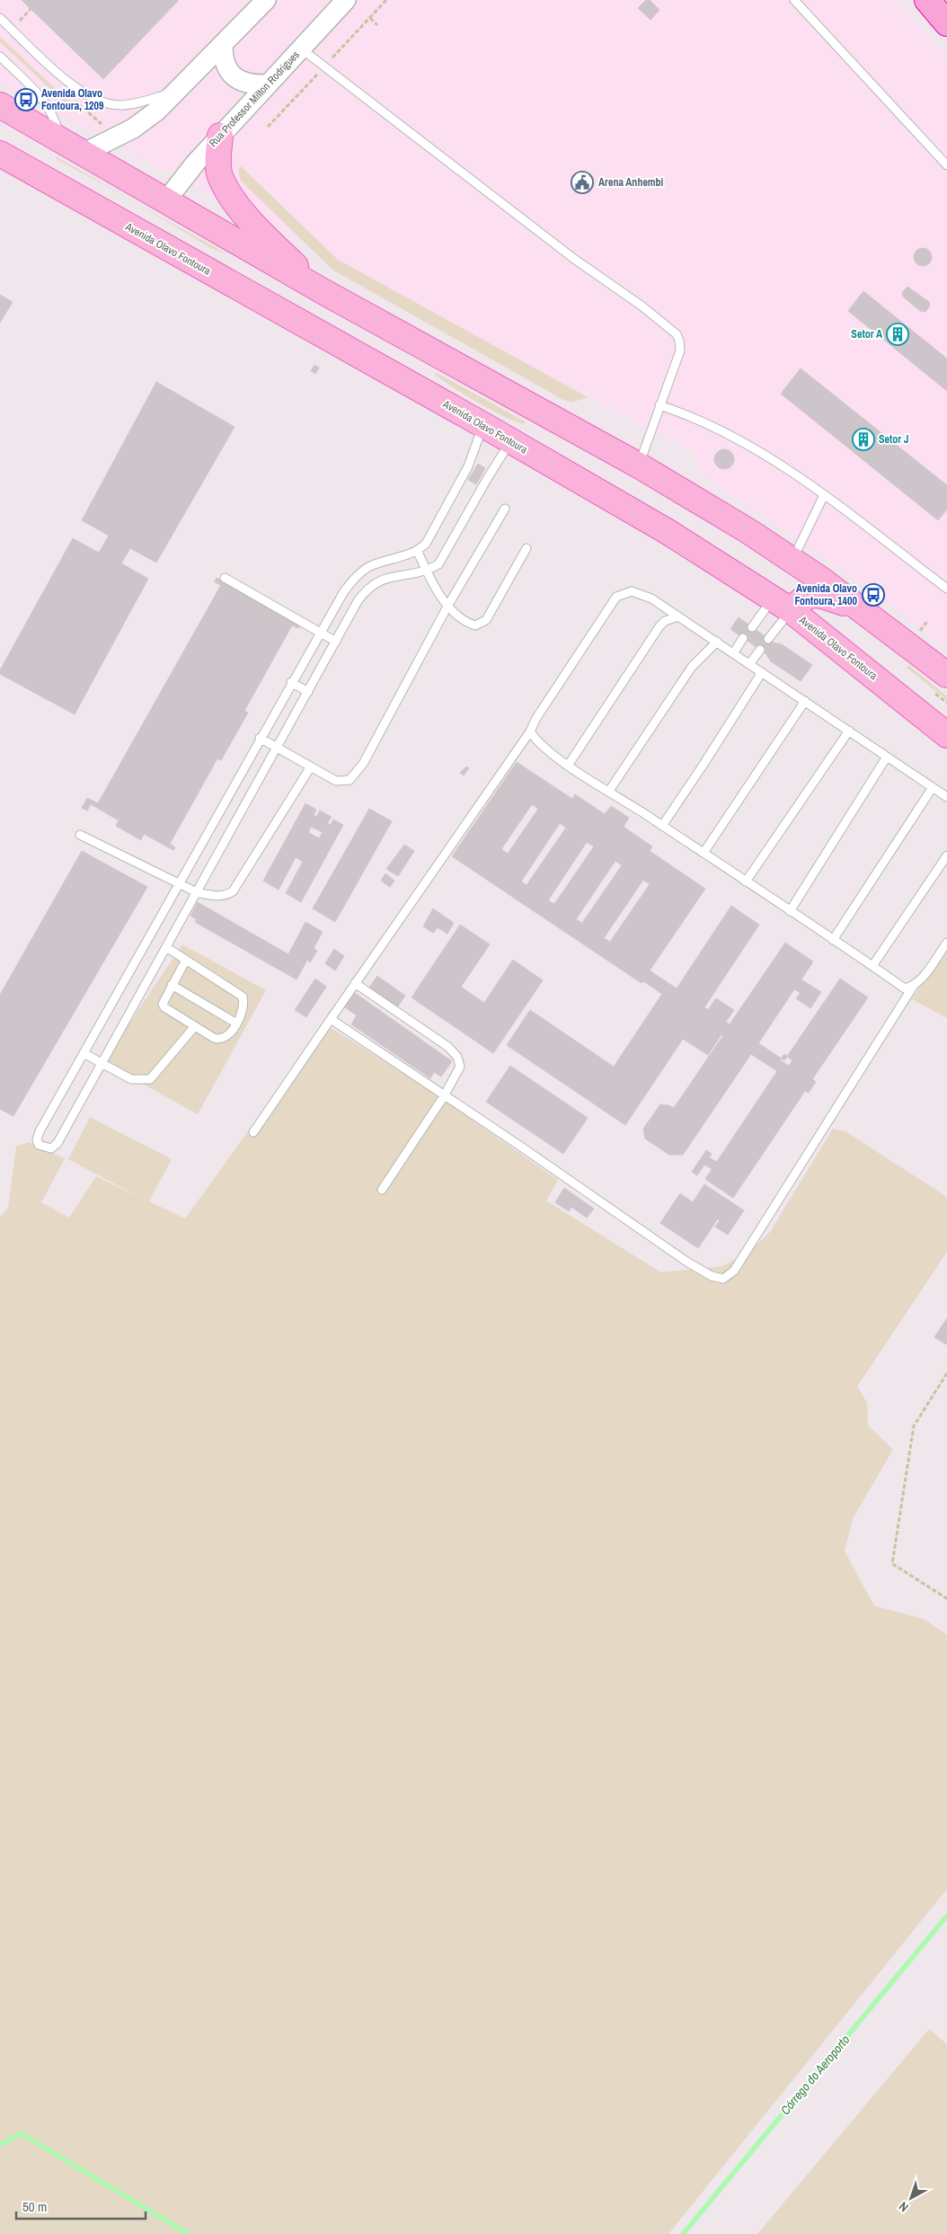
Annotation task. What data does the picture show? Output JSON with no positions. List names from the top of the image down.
{
  "streets": {
    "main road": ["Avenida Olavo Fontoura"],
    "street": ["Rua Professor Milton Rodrigues"]
  },
  "water": ["Córrego do Aeroporto"],
  "places": {
    "bus stop": ["Avenida Olavo Fontoura, 1209", "Avenida Olavo Fontoura, 1400"],
    "public building": ["Arena Anhembi"],
    "building": ["Setor A", "Setor J"]
  },
  "scale_bar": "50 m",
  "north": "bottom left"
}
